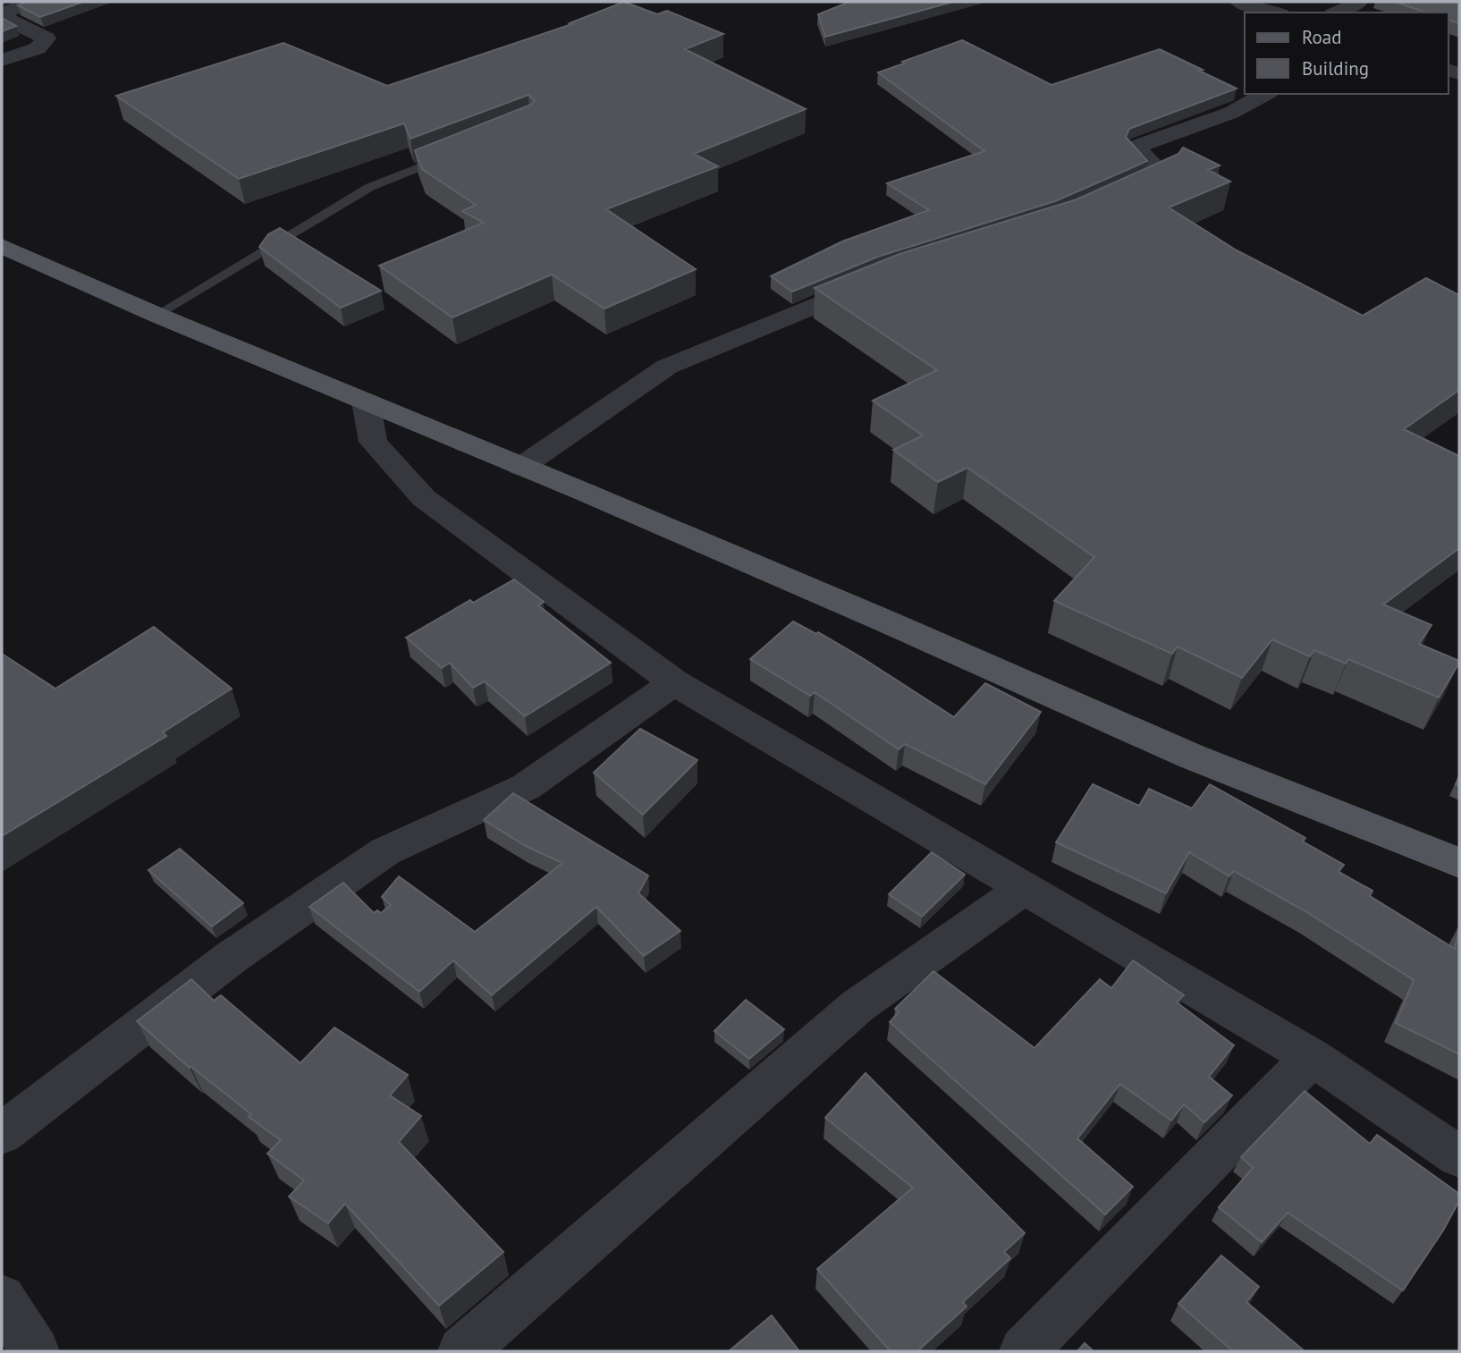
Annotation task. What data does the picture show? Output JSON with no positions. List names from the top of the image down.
{
  "legend": ["Road", "Building"]
}
